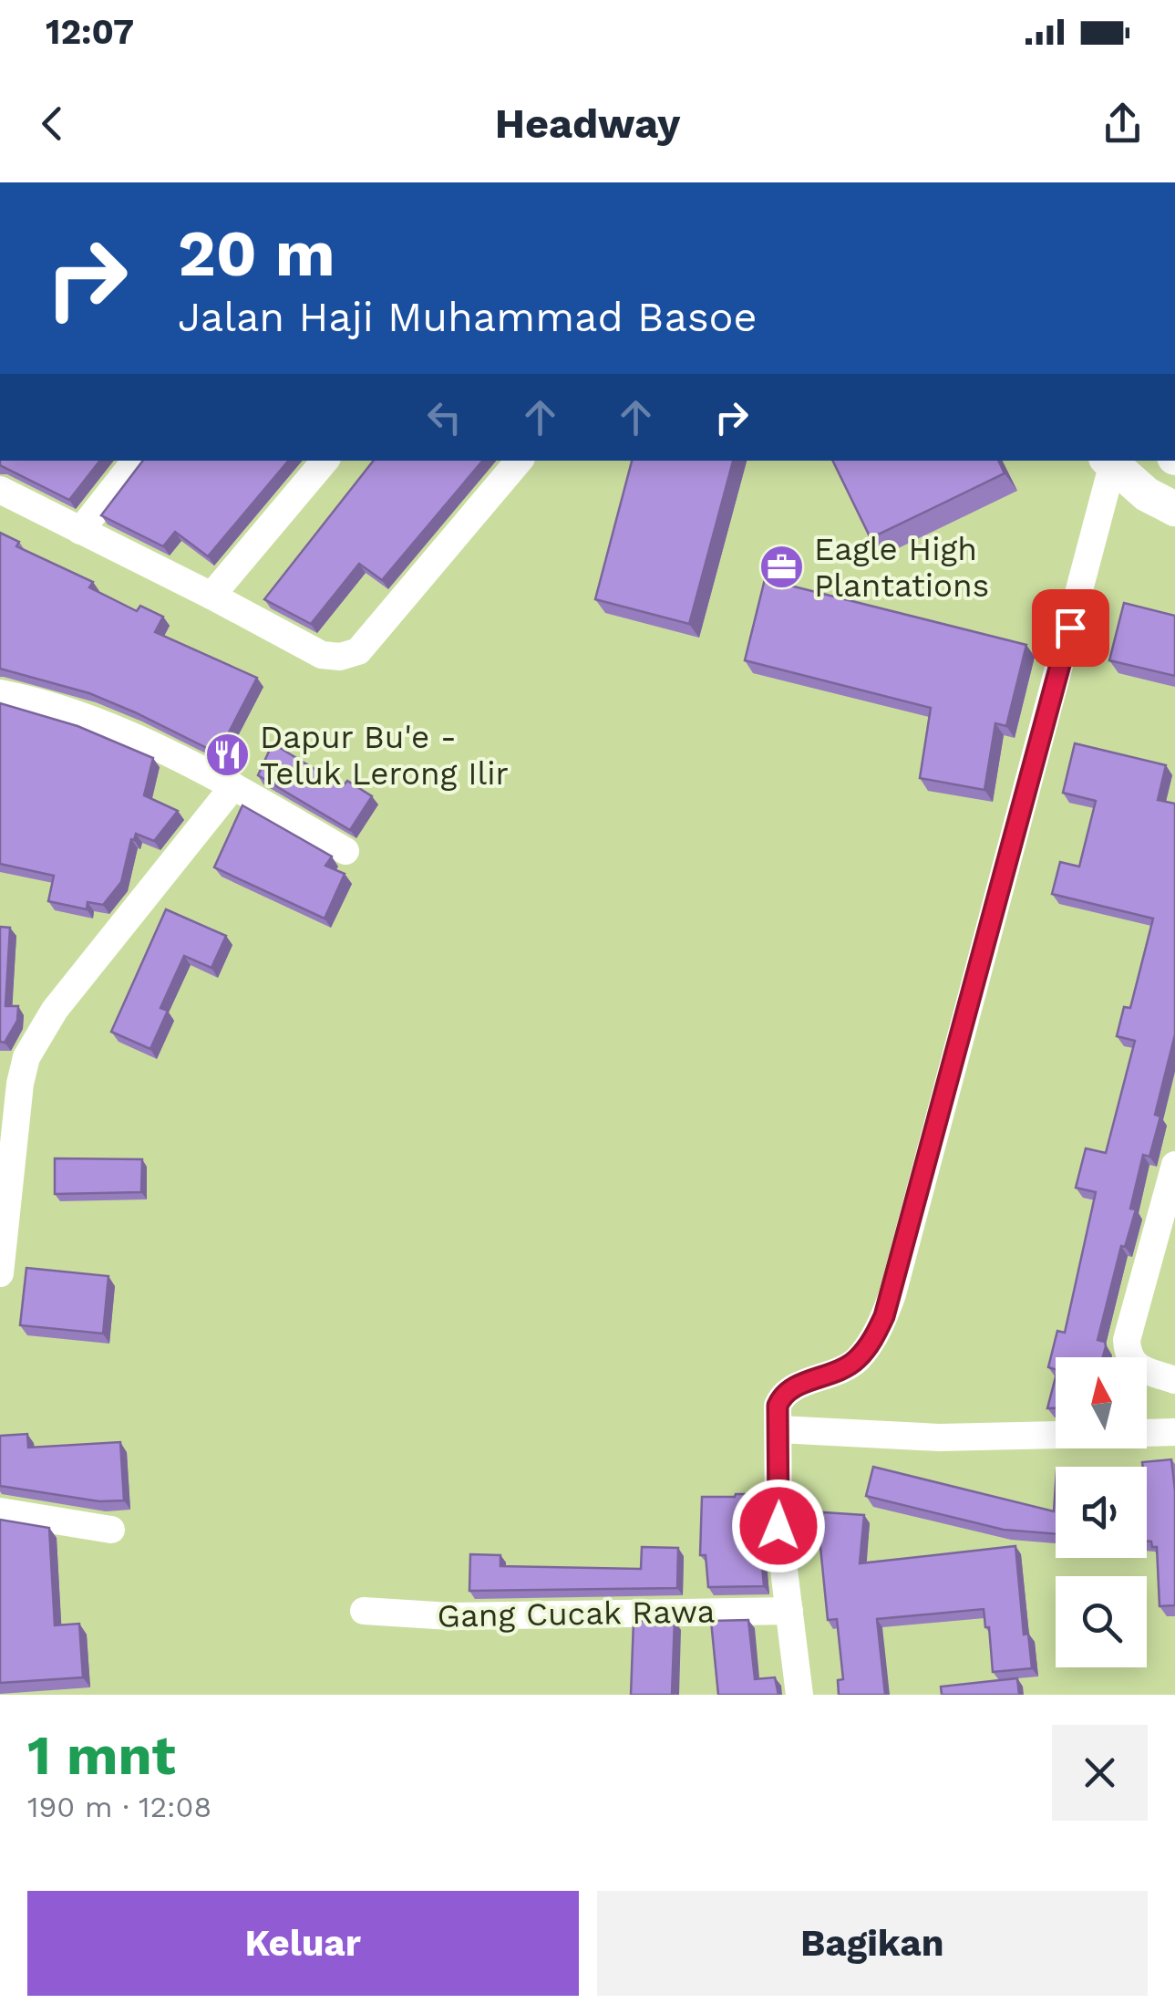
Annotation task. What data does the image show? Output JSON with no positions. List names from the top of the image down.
{
  "streets": {
    "street": ["Gang Cucak Rawa"]
  },
  "places": {
    "office": ["Eagle High Plantations"],
    "restaurant": ["Dapur Bu'e - Teluk Lerong Ilir"]
  },
  "north": "top",
  "page": {
    "status": "12:07",
    "header": "Headway",
    "turn": ["20 m", "Jalan Haji Muhammad Basoe"],
    "heading": ["1 mnt", "190 m · 12:08"],
    "buttons": ["Keluar", "Bagikan"]
  }
}
